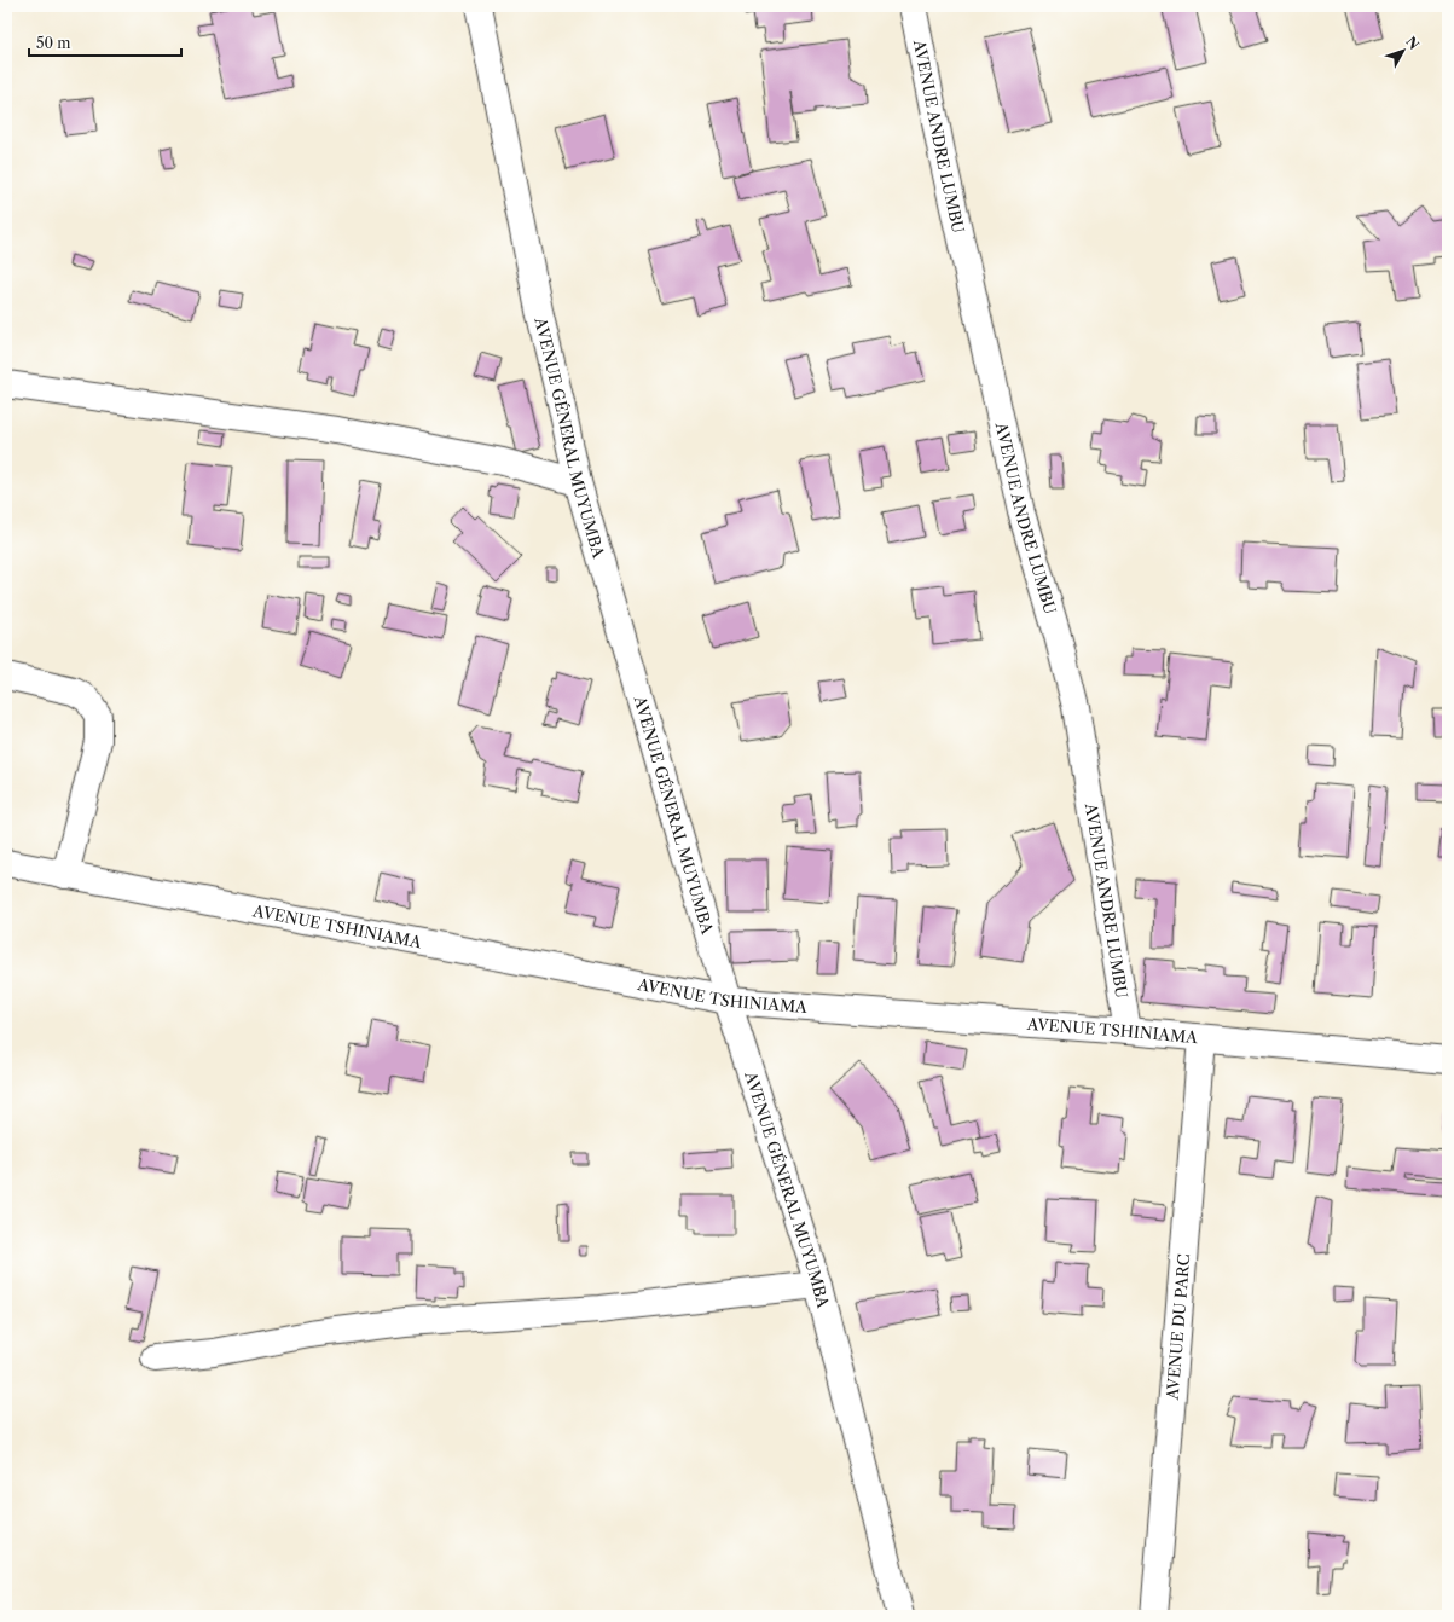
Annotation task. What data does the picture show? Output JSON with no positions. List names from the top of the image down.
{
  "streets": {
    "street": [
      "AVENUE ANDRE LUMBU",
      "AVENUE GÉNERAL MUYUMBA",
      "AVENUE TSHINIAMA",
      "AVENUE DU PARC"
    ]
  },
  "crossings": [
    ["AVENUE ANDRE LUMBU", "AVENUE TSHINIAMA"],
    ["AVENUE GÉNERAL MUYUMBA", "AVENUE TSHINIAMA"],
    ["AVENUE TSHINIAMA", "AVENUE DU PARC"]
  ],
  "scale_bar": "50 m",
  "north": "top right"
}
